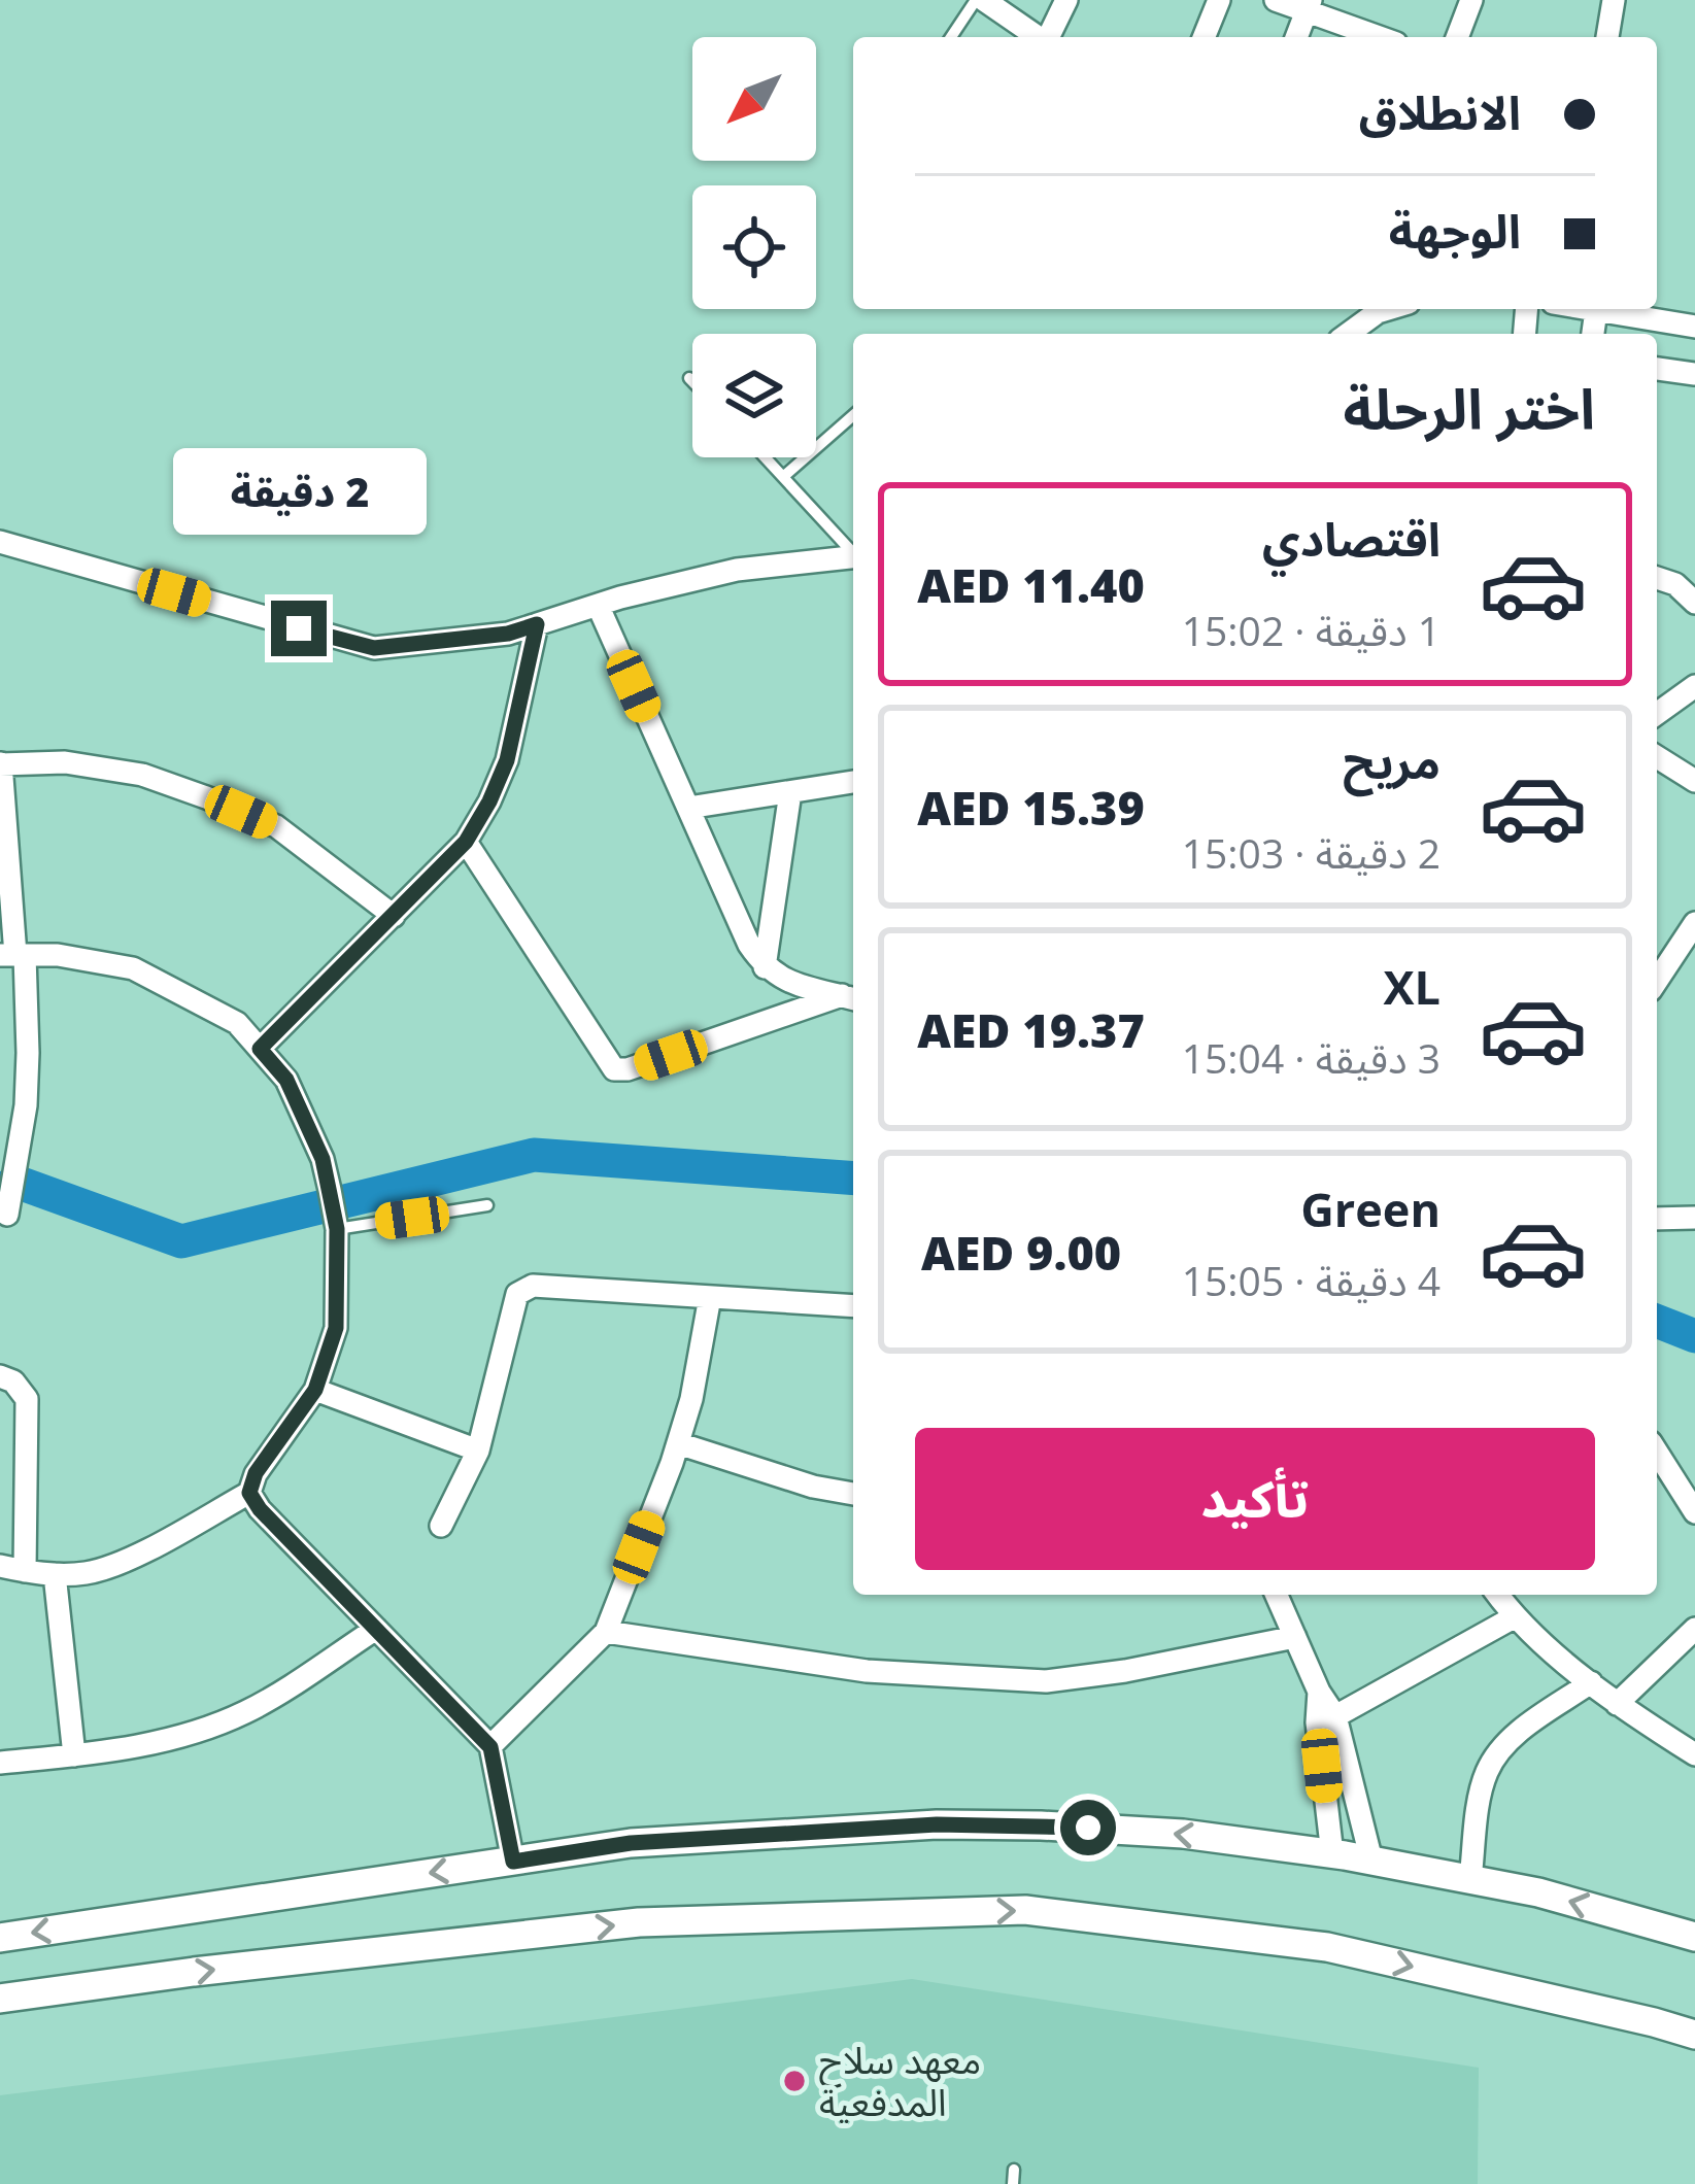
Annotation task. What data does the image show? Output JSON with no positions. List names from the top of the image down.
{
  "places": ["معهد سلاح المدفعية"],
  "north": "bottom left",
  "page": {
    "banner": ["الانطلاق", "الوجهة"],
    "heading": "اختر الرحلة",
    "bubble": "2 دقيقة",
    "list": [
      {
        "name": "اقتصادي",
        "note": "1 دقيقة · 15:02",
        "value": "AED 11.40"
      },
      {
        "name": "مريح",
        "note": "2 دقيقة · 15:03",
        "value": "AED 15.39"
      },
      {
        "name": "XL",
        "note": "3 دقيقة · 15:04",
        "value": "AED 19.37"
      },
      {
        "name": "Green",
        "note": "4 دقيقة · 15:05",
        "value": "AED 9.00"
      }
    ],
    "buttons": "تأكيد"
  }
}
